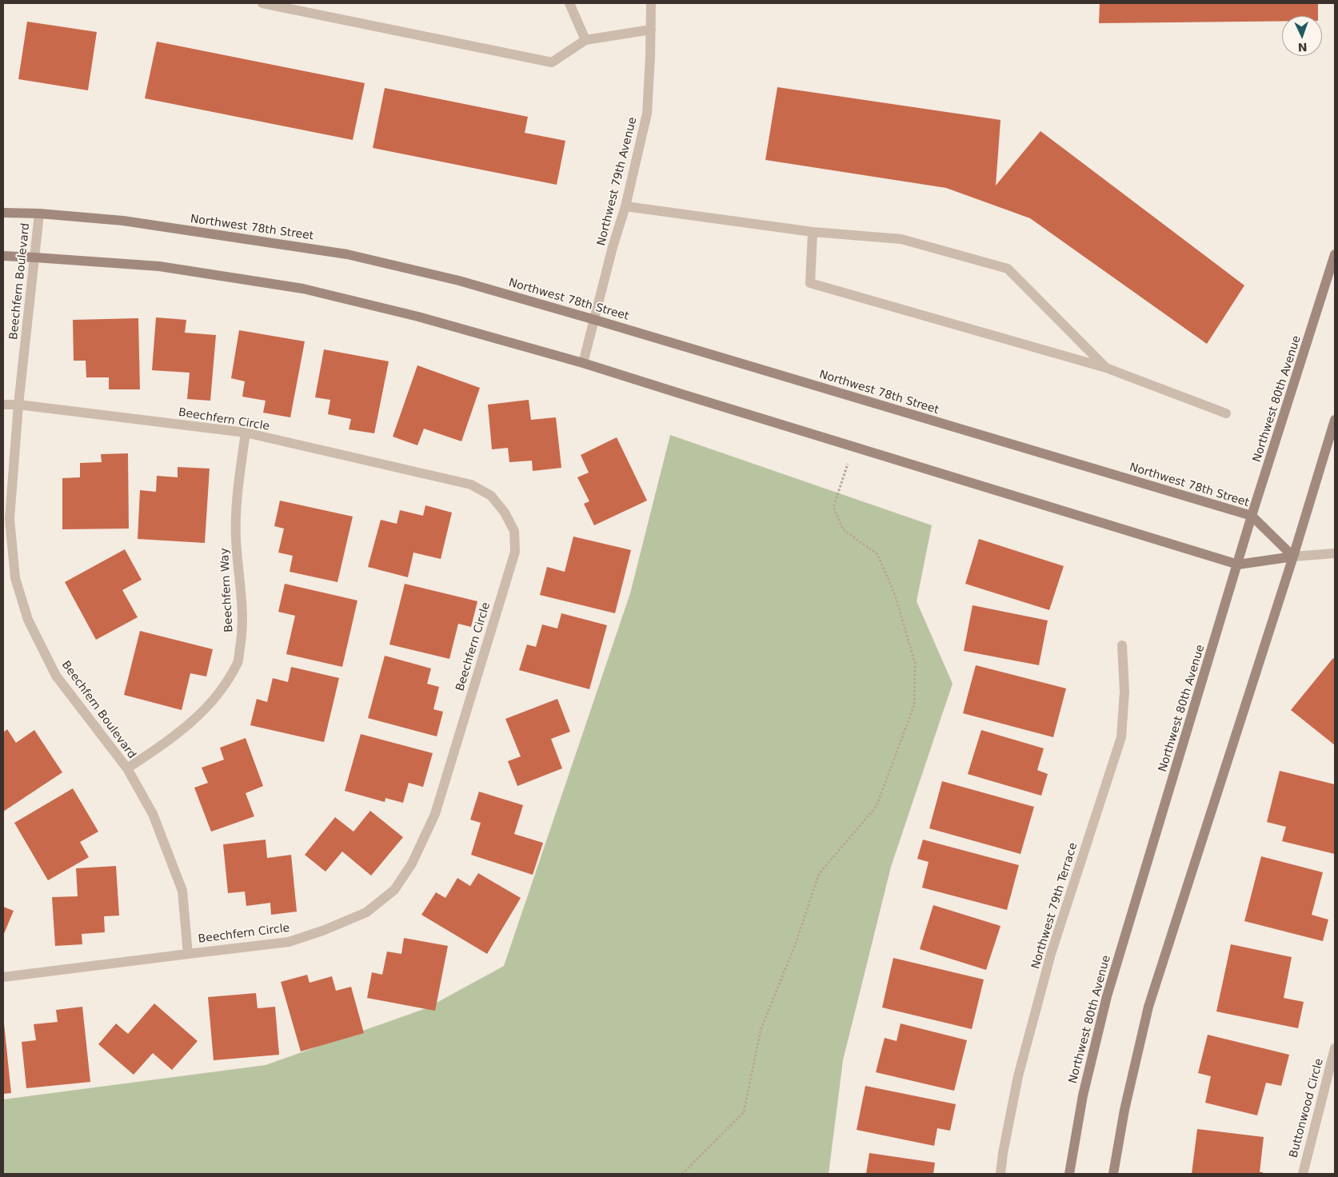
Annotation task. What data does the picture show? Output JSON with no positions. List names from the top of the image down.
{
  "streets": {
    "street": [
      "Northwest 79th Avenue",
      "Northwest 78th Street",
      "Beechfern Boulevard",
      "Northwest 80th Avenue",
      "Beechfern Circle",
      "Beechfern Way",
      "Northwest 79th Terrace",
      "Buttonwood Circle"
    ]
  },
  "crossings": [
    ["Northwest 79th Avenue", "Northwest 78th Street"],
    ["Northwest 78th Street", "Beechfern Boulevard"],
    ["Northwest 78th Street", "Northwest 80th Avenue"],
    ["Beechfern Boulevard", "Beechfern Circle"],
    ["Beechfern Boulevard", "Beechfern Way"],
    ["Beechfern Circle", "Beechfern Way"]
  ],
  "north": "bottom"
}
